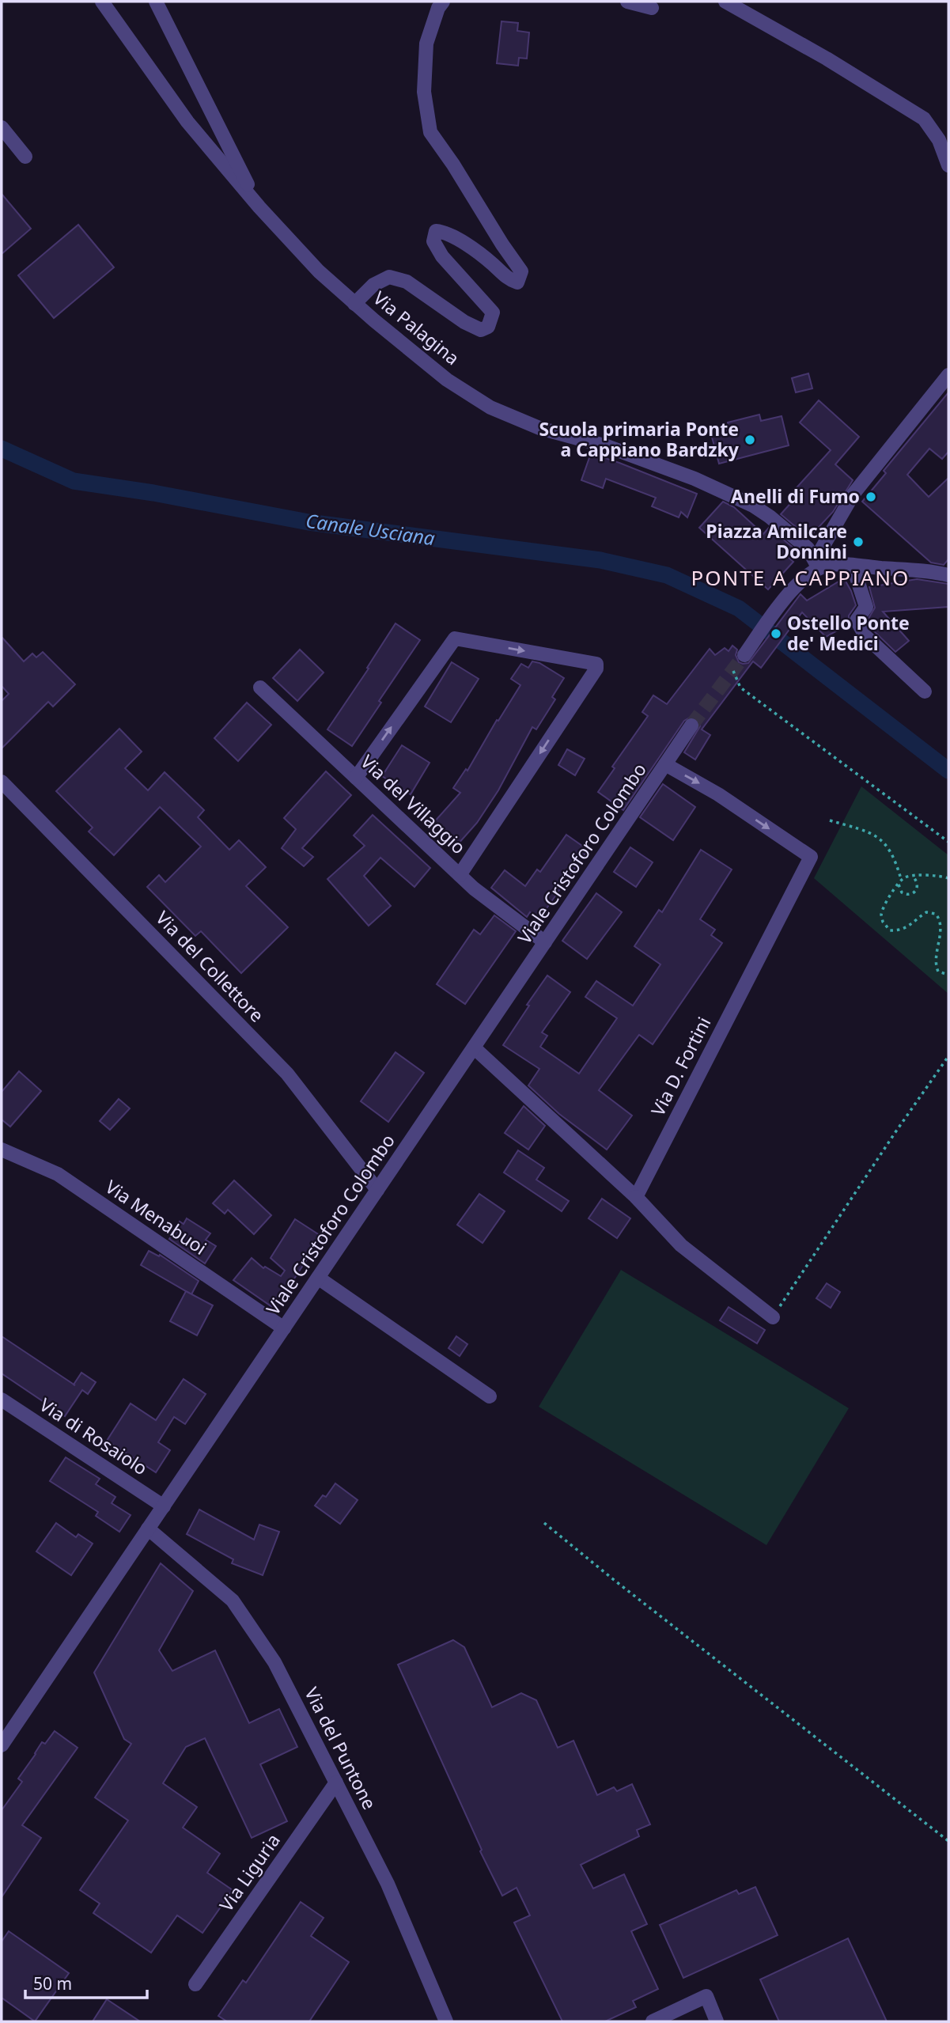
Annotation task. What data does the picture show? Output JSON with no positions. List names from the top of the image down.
{
  "streets": {
    "street": [
      "Via Palagina",
      "Via del Villaggio",
      "Viale Cristoforo Colombo",
      "Via del Collettore",
      "Via D. Fortini",
      "Via Menabuoi",
      "Via di Rosaiolo",
      "Via del Puntone",
      "Via Liguria"
    ]
  },
  "crossings": [
    ["Via del Villaggio", "Viale Cristoforo Colombo"],
    ["Viale Cristoforo Colombo", "Via del Collettore"],
    ["Viale Cristoforo Colombo", "Via D. Fortini"],
    ["Viale Cristoforo Colombo", "Via Menabuoi"],
    ["Viale Cristoforo Colombo", "Via di Rosaiolo"],
    ["Viale Cristoforo Colombo", "Via del Puntone"],
    ["Via del Puntone", "Via Liguria"]
  ],
  "districts": ["PONTE A CAPPIANO"],
  "water": ["Canale Usciana"],
  "places": [
    "Scuola primaria Ponte a Cappiano Bardzky",
    "Anelli di Fumo",
    "Piazza Amilcare Donnini",
    "Ostello Ponte de' Medici"
  ],
  "scale_bar": "50 m"
}
